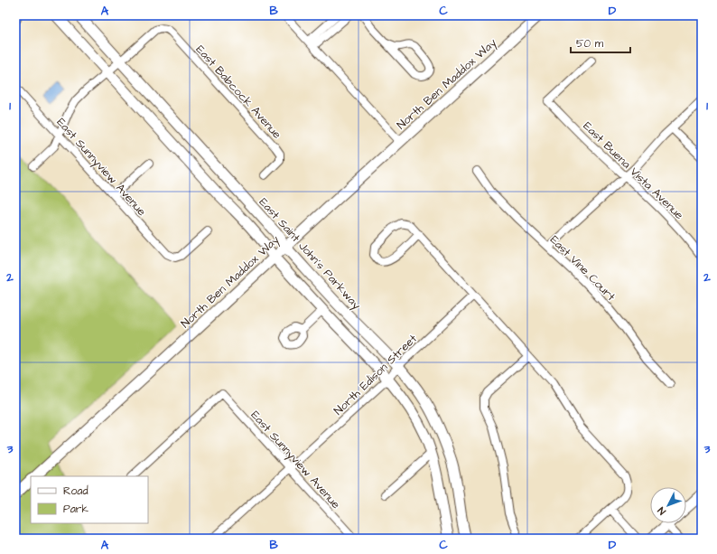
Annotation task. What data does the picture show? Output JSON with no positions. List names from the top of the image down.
{
  "streets": {
    "main road": ["North Ben Maddox Way", "East Saint John's Parkway"],
    "street": [
      "East Babcock Avenue",
      "East Sunnyview Avenue",
      "East Buena Vista Avenue",
      "East Vine Court",
      "North Edison Street"
    ]
  },
  "crossings": [
    ["North Ben Maddox Way", "East Saint John's Parkway"],
    ["East Babcock Avenue", "East Saint John's Parkway"],
    ["East Sunnyview Avenue", "North Edison Street"],
    ["East Saint John's Parkway", "North Edison Street"]
  ],
  "legend": ["Road", "Park"],
  "scale_bar": "50 m",
  "north": "bottom left",
  "grid": {
    "columns": [
      "A",
      "B",
      "C",
      "D"
    ],
    "rows": ["1", "2", "3"]
  }
}
